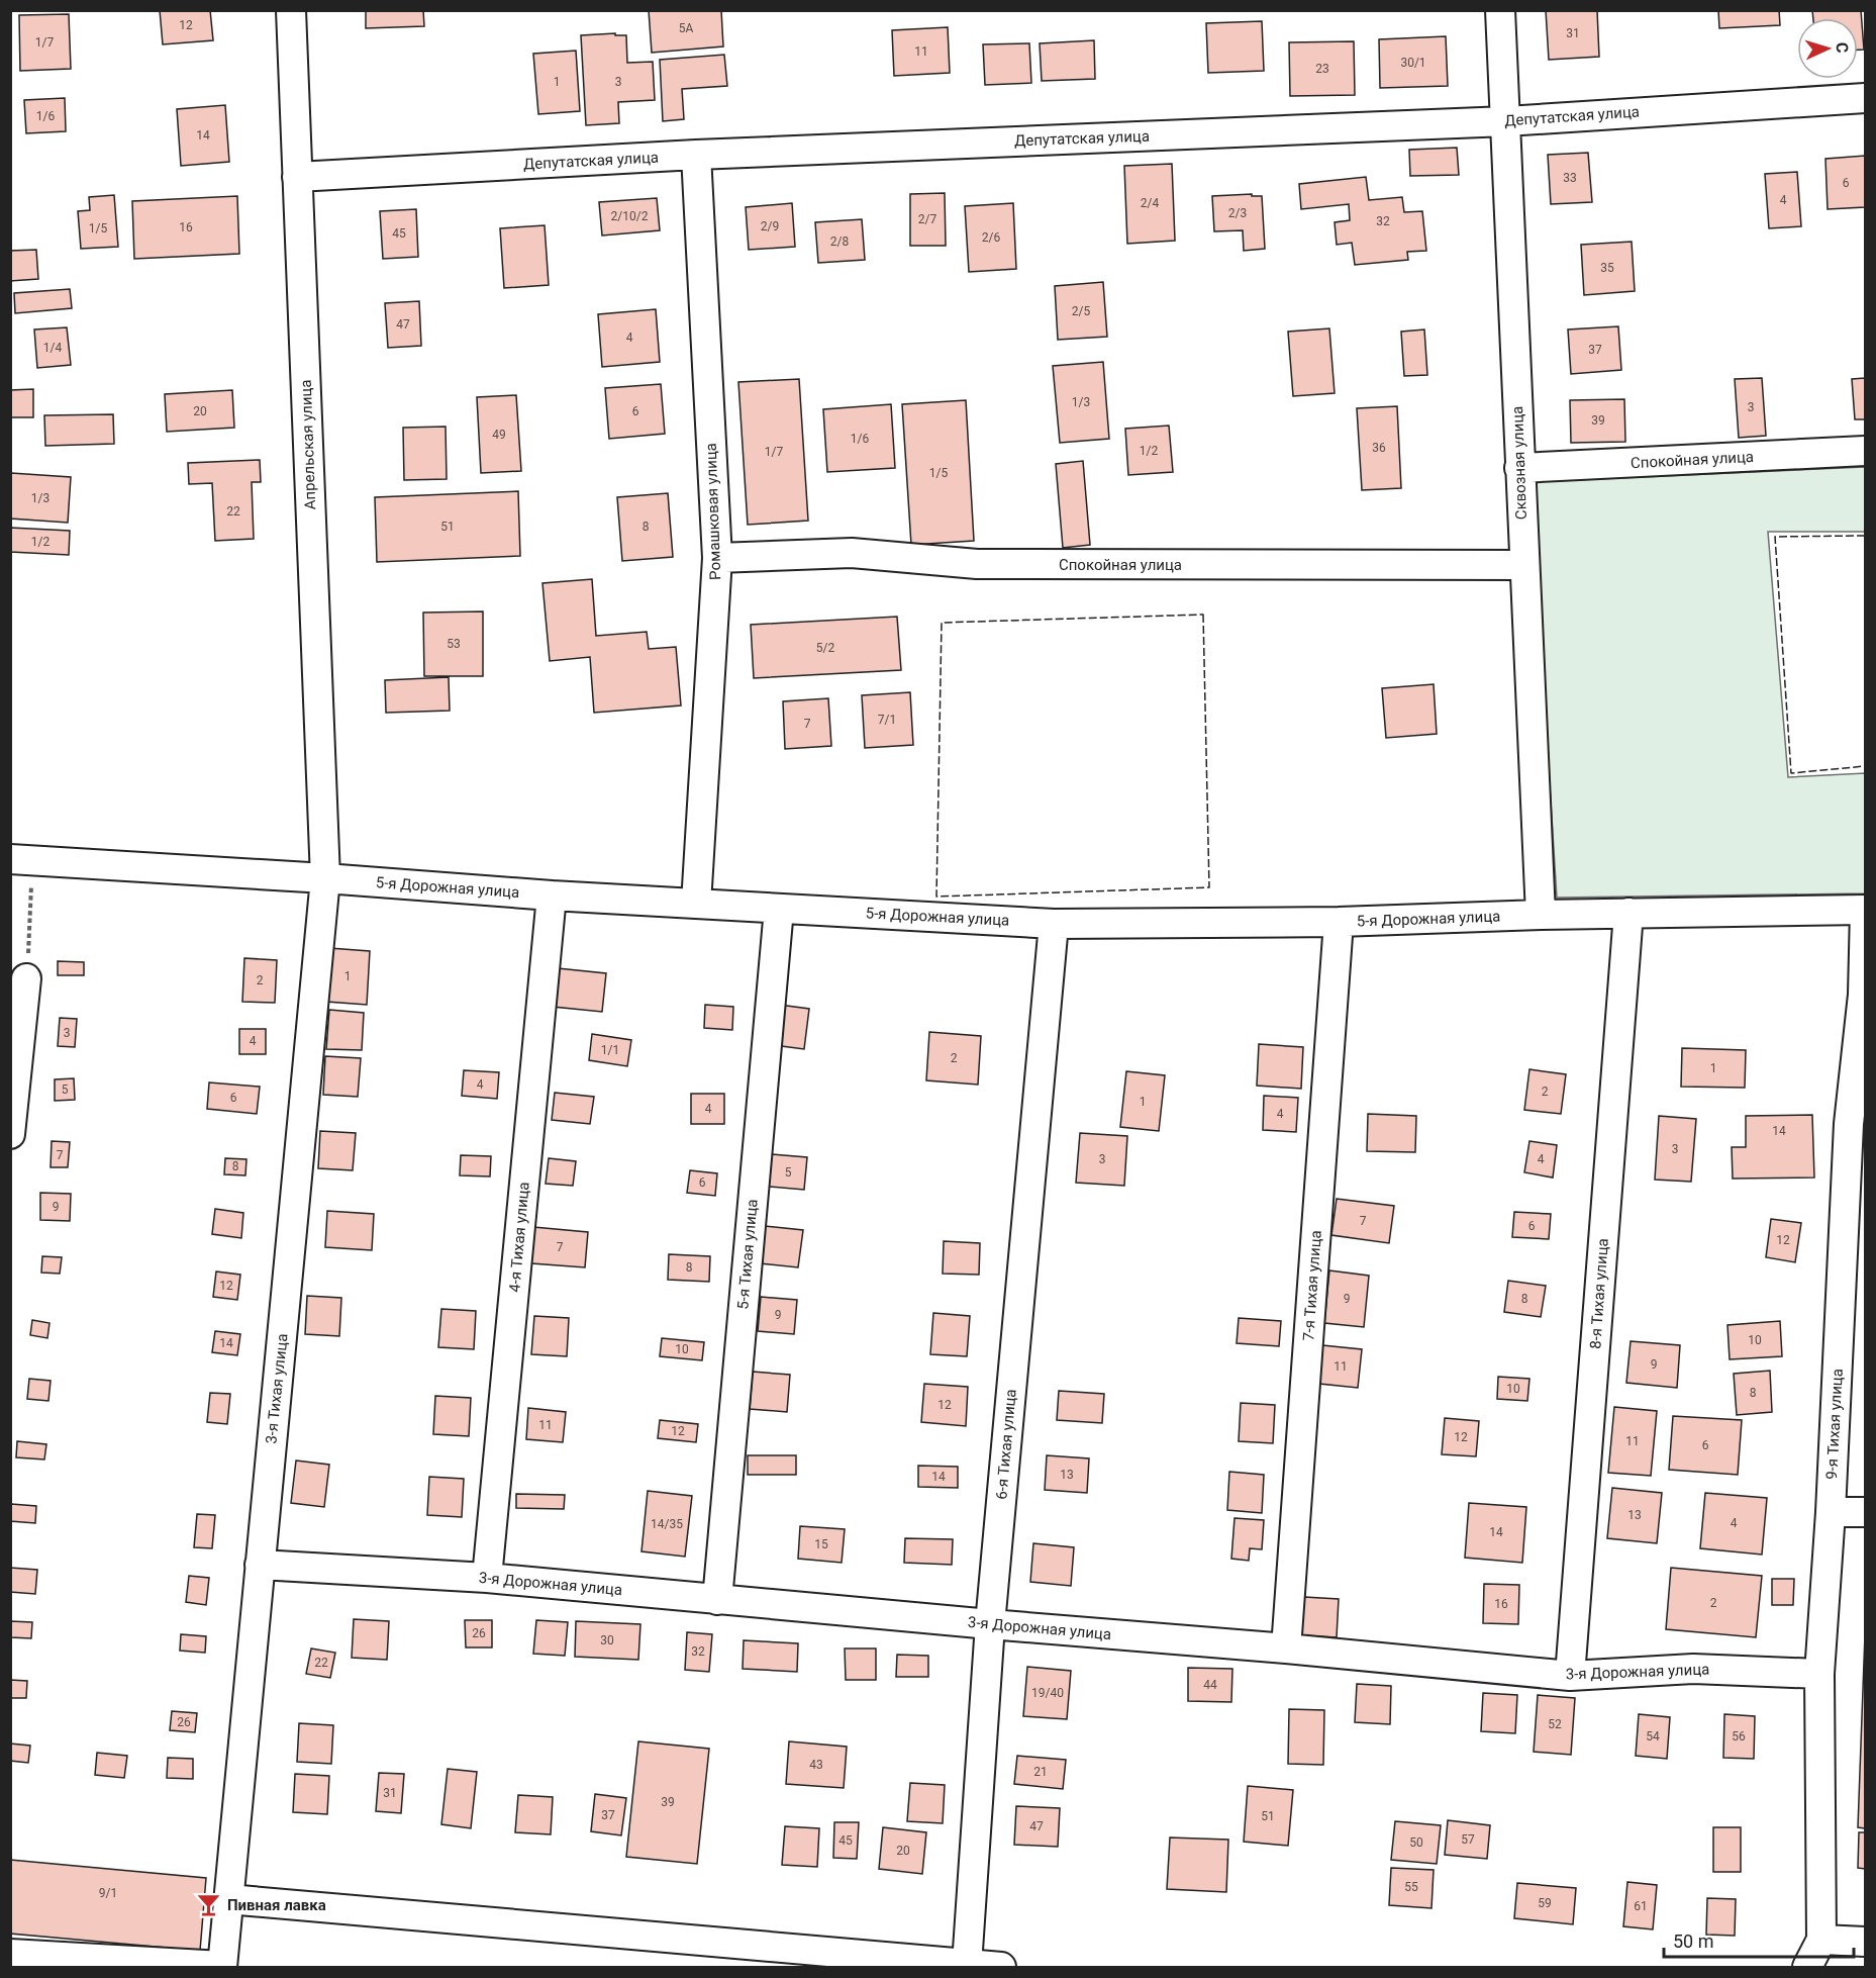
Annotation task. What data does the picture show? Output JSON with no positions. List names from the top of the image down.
{
  "streets": {
    "street": [
      "Депутатская улица",
      "Апрельская улица",
      "Спокойная улица",
      "Сквозная улица",
      "Ромашковая улица",
      "5-я Дорожная улица",
      "4-я Тихая улица",
      "5-я Тихая улица",
      "7-я Тихая улица",
      "8-я Тихая улица",
      "3-я Тихая улица",
      "9-я Тихая улица",
      "6-я Тихая улица",
      "3-я Дорожная улица"
    ]
  },
  "crossings": [
    ["Депутатская улица", "Апрельская улица"],
    ["Депутатская улица", "Сквозная улица"],
    ["Депутатская улица", "Ромашковая улица"],
    ["Апрельская улица", "5-я Дорожная улица"],
    ["Апрельская улица", "3-я Тихая улица"],
    ["Спокойная улица", "Сквозная улица"],
    ["Спокойная улица", "Ромашковая улица"],
    ["Сквозная улица", "5-я Дорожная улица"],
    ["Ромашковая улица", "5-я Дорожная улица"],
    ["5-я Дорожная улица", "4-я Тихая улица"],
    ["5-я Дорожная улица", "5-я Тихая улица"],
    ["5-я Дорожная улица", "7-я Тихая улица"],
    ["5-я Дорожная улица", "8-я Тихая улица"],
    ["5-я Дорожная улица", "3-я Тихая улица"],
    ["5-я Дорожная улица", "9-я Тихая улица"],
    ["5-я Дорожная улица", "6-я Тихая улица"],
    ["4-я Тихая улица", "3-я Дорожная улица"],
    ["5-я Тихая улица", "3-я Дорожная улица"],
    ["7-я Тихая улица", "3-я Дорожная улица"],
    ["8-я Тихая улица", "3-я Дорожная улица"],
    ["3-я Тихая улица", "3-я Дорожная улица"],
    ["9-я Тихая улица", "3-я Дорожная улица"],
    ["6-я Тихая улица", "3-я Дорожная улица"]
  ],
  "places": {
    "bar": ["Пивная лавка"]
  },
  "house_numbers": [
    "12",
    "5А",
    "31",
    "1/7",
    "11",
    "30/1",
    "23",
    "1",
    "3",
    "1/6",
    "14",
    "33",
    "6",
    "4",
    "2/4",
    "2/3",
    "2/10/2",
    "2/7",
    "32",
    "2/9",
    "16",
    "1/5",
    "45",
    "2/6",
    "2/8",
    "35",
    "2/5",
    "47",
    "4",
    "1/4",
    "37",
    "1/3",
    "3",
    "20",
    "6",
    "39",
    "49",
    "1/6",
    "36",
    "1/2",
    "1/7",
    "1/5",
    "1/3",
    "22",
    "51",
    "8",
    "1/2",
    "53",
    "5/2",
    "7/1",
    "7",
    "1",
    "2",
    "3",
    "4",
    "1/1",
    "2",
    "1",
    "4",
    "5",
    "2",
    "6",
    "1",
    "4",
    "4",
    "14",
    "3",
    "7",
    "3",
    "4",
    "8",
    "5",
    "6",
    "9",
    "7",
    "6",
    "12",
    "7",
    "8",
    "12",
    "9",
    "8",
    "9",
    "10",
    "14",
    "10",
    "9",
    "11",
    "10",
    "8",
    "12",
    "11",
    "12",
    "12",
    "11",
    "6",
    "13",
    "14",
    "13",
    "4",
    "14/35",
    "14",
    "15",
    "2",
    "16",
    "26",
    "30",
    "32",
    "22",
    "44",
    "19/40",
    "26",
    "52",
    "54",
    "56",
    "43",
    "21",
    "31",
    "39",
    "37",
    "51",
    "47",
    "57",
    "45",
    "50",
    "20",
    "55",
    "9/1",
    "59",
    "61"
  ],
  "scale_bar": "50 m",
  "north": "right"
}
